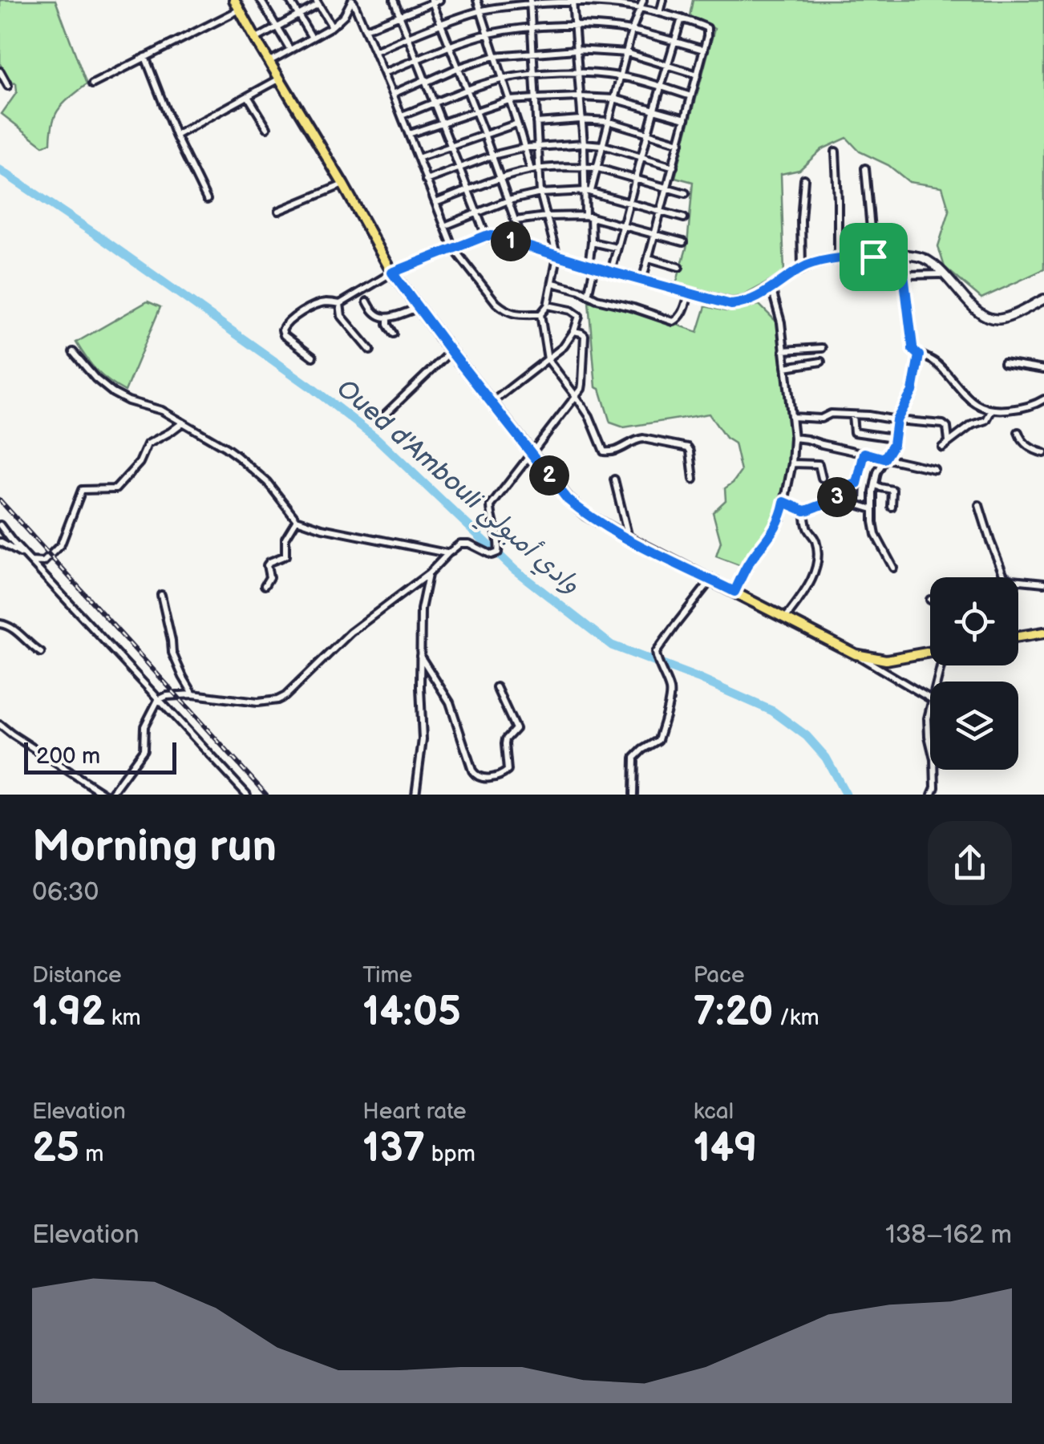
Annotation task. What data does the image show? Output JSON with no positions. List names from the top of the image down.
{
  "water": ["Oued d'Ambouli وادي أمبولي"],
  "scale_bar": "200 m",
  "page": {
    "pins": ["1", "2", "3"],
    "scale": "200 m",
    "heading": ["Morning run", "06:30"],
    "stats": [
      ["Distance", "1.92 km"],
      ["Time", "14:05"],
      ["Pace", "7:20 /km"],
      ["Elevation", "25 m"],
      ["Heart rate", "137 bpm"],
      ["kcal", "149"]
    ],
    "chart": ["Elevation", "138–162 m"]
  }
}
